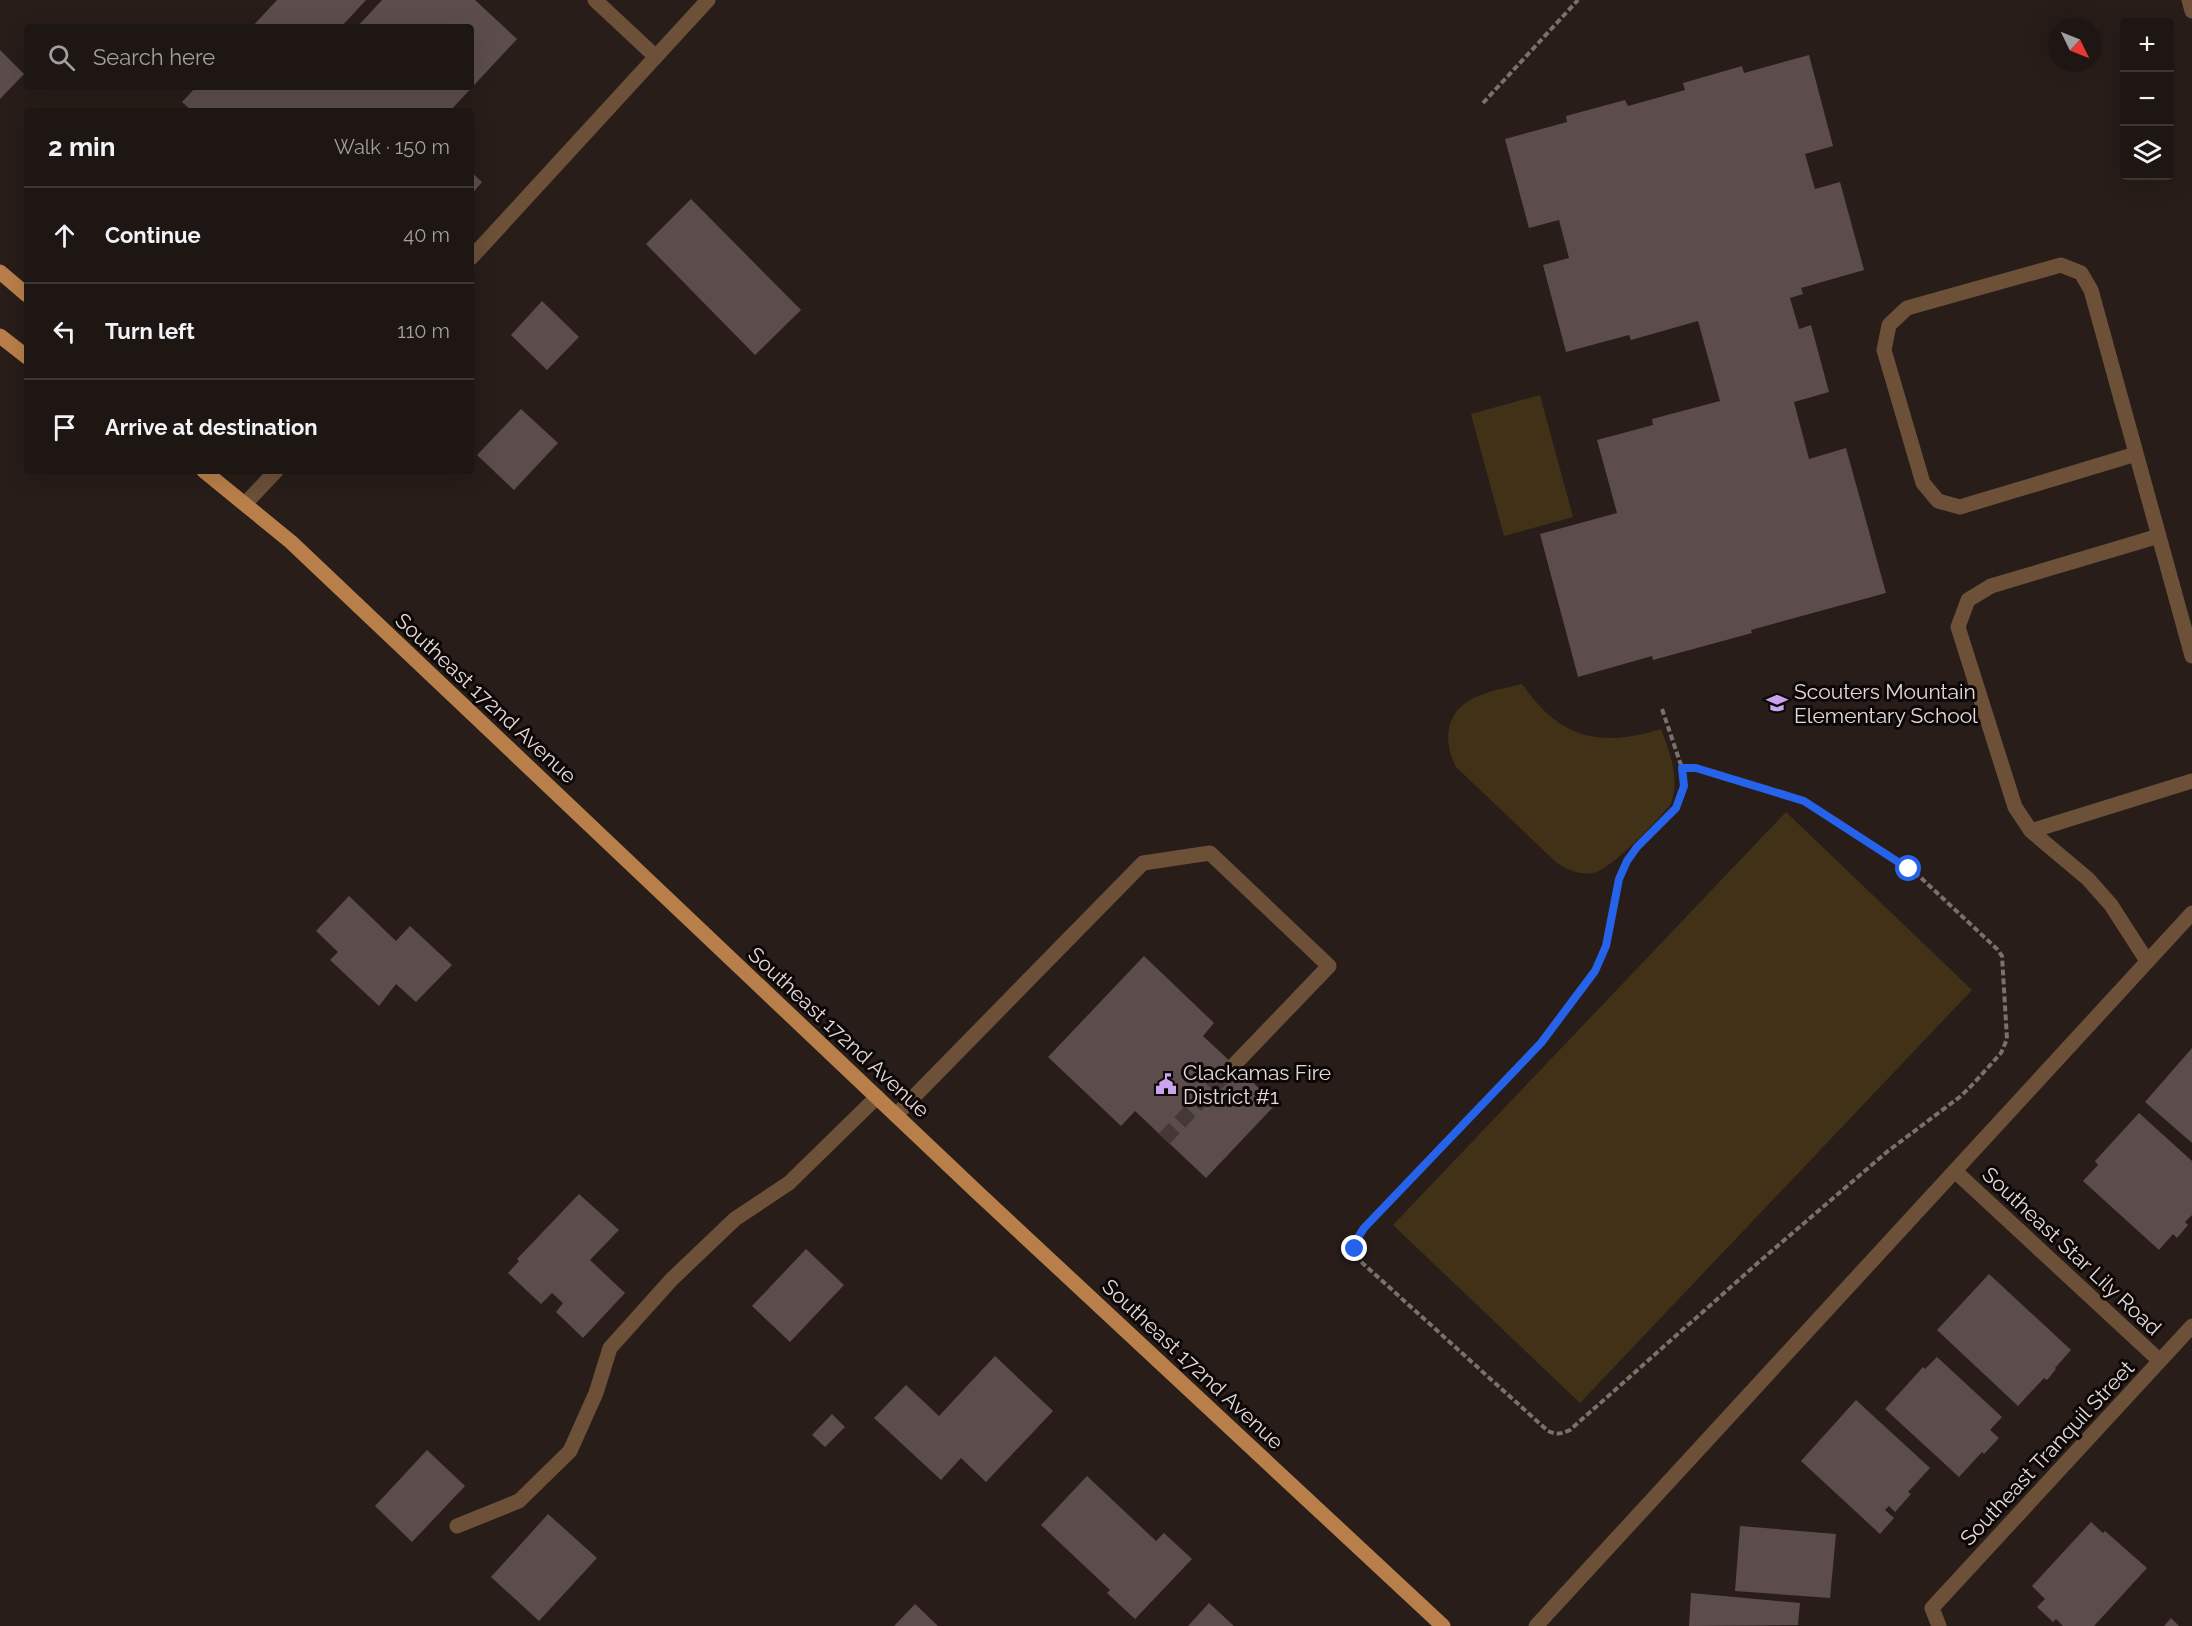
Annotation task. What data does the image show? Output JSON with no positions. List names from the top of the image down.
{
  "streets": {
    "main road": ["Southeast 172nd Avenue"],
    "street": ["Southeast Star Lily Road", "Southeast Tranquil Street"]
  },
  "crossings": [
    ["Southeast Star Lily Road", "Southeast Tranquil Street"]
  ],
  "places": {
    "school or university": ["Scouters Mountain Elementary School"],
    "public building": ["Clackamas Fire District #1"]
  },
  "north": "bottom right",
  "page": {
    "map_buttons": ["+", "−"],
    "search": "Search here",
    "heading": ["2 min", "Walk · 150 m"],
    "list": [
      ["Continue", "40 m"],
      ["Turn left", "110 m"],
      "Arrive at destination"
    ]
  }
}
